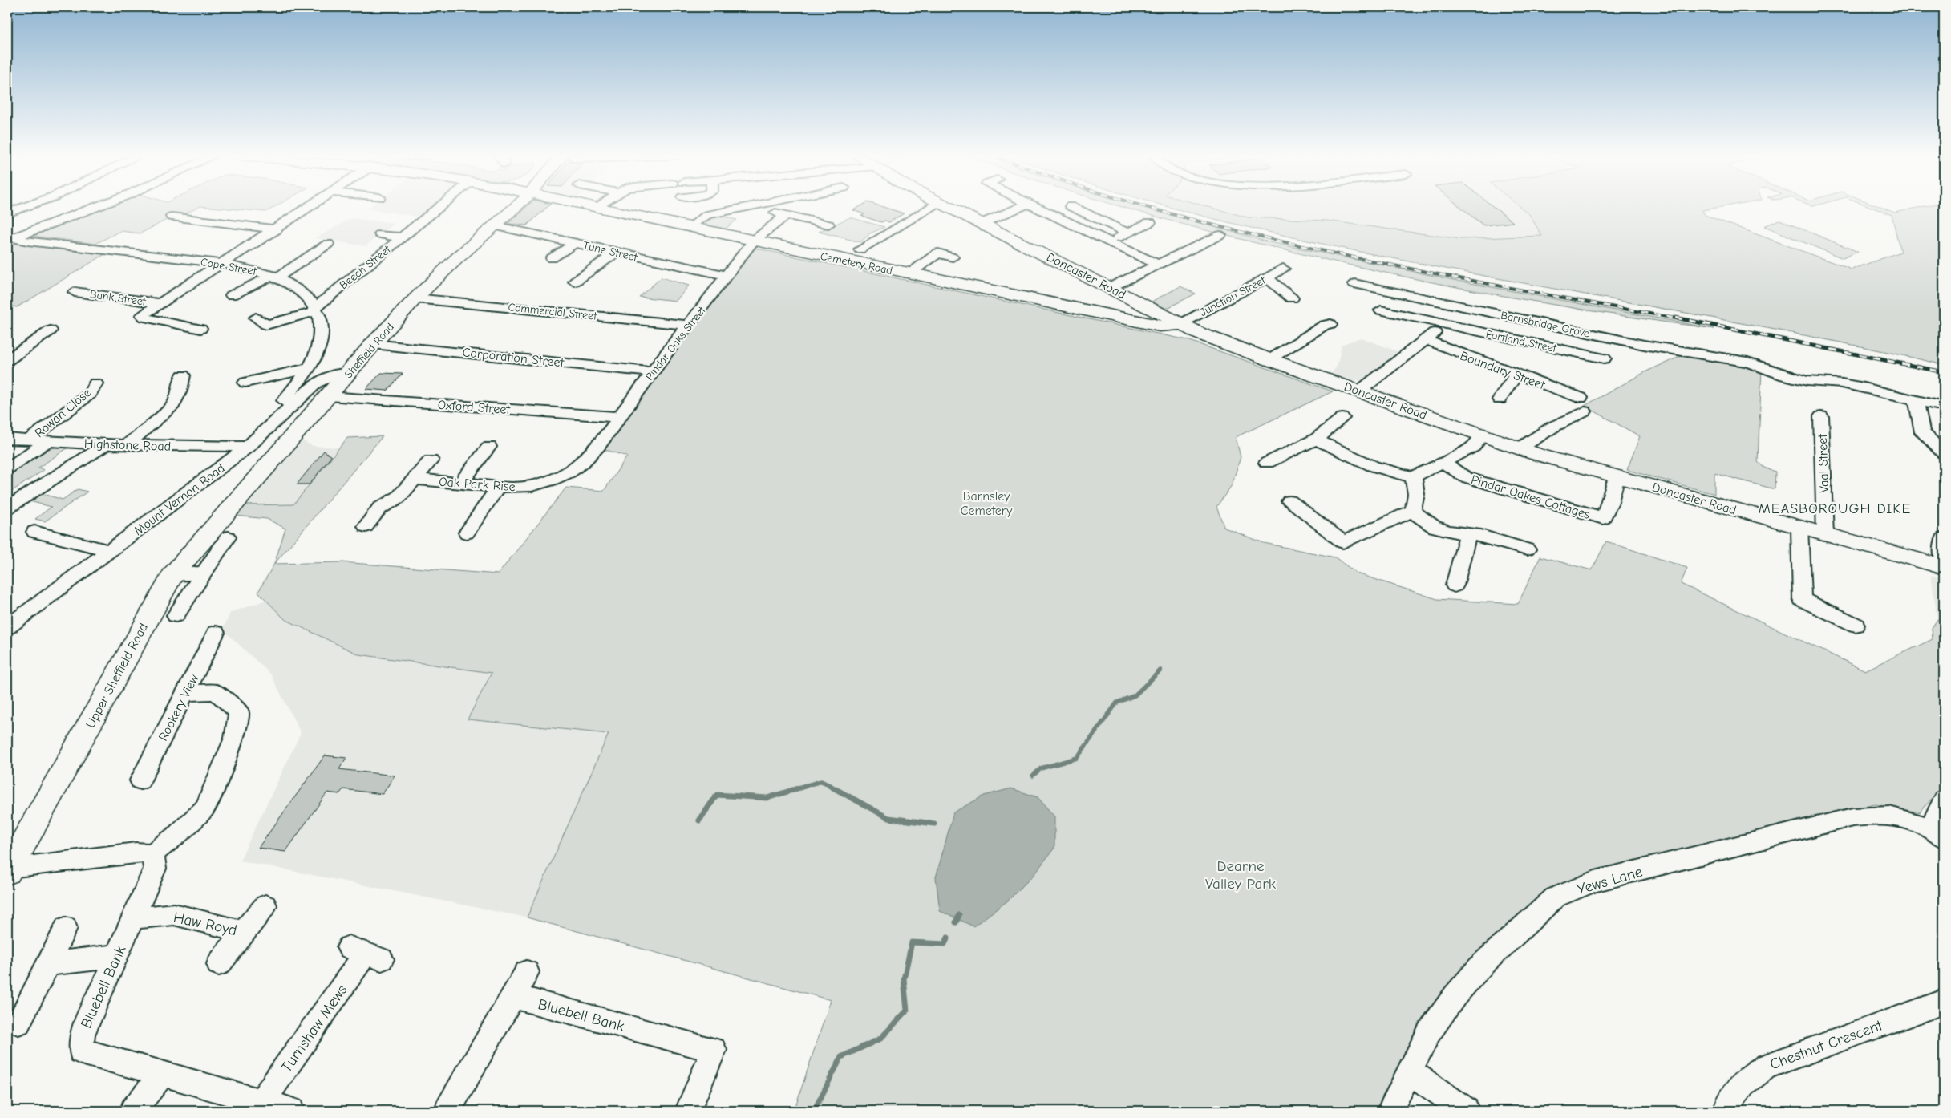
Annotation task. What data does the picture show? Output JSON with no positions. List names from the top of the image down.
{
  "streets": {
    "highway": [
      "Cemetery Road",
      "Doncaster Road",
      "Sheffield Road",
      "Upper Sheffield Road"
    ],
    "street": [
      "Tune Street",
      "Cope Street",
      "Beech Street",
      "Junction Street",
      "Bank Street",
      "Commercial Street",
      "Barnsbridge Grove",
      "Portland Street",
      "Pindar Oaks Street",
      "Corporation Street",
      "Boundary Street",
      "Oxford Street",
      "Rowan Close",
      "Highstone Road",
      "Vaal Street",
      "Oak Park Rise",
      "Pindar Oakes Cottages",
      "Mount Vernon Road",
      "Rookery View",
      "Yews Lane",
      "Haw Royd",
      "Bluebell Bank",
      "Turnshaw Mews",
      "Chestnut Crescent"
    ]
  },
  "crossings": [
    ["Tune Street", "Pindar Oaks Street"],
    ["Tune Street", "Sheffield Road"],
    ["Cemetery Road", "Doncaster Road"],
    ["Cemetery Road", "Junction Street"],
    ["Cemetery Road", "Pindar Oaks Street"],
    ["Cope Street", "Beech Street"],
    ["Cope Street", "Mount Vernon Road"],
    ["Doncaster Road", "Junction Street"],
    ["Doncaster Road", "Boundary Street"],
    ["Doncaster Road", "Vaal Street"],
    ["Doncaster Road", "Pindar Oakes Cottages"],
    ["Commercial Street", "Pindar Oaks Street"],
    ["Commercial Street", "Sheffield Road"],
    ["Pindar Oaks Street", "Corporation Street"],
    ["Pindar Oaks Street", "Oxford Street"],
    ["Pindar Oaks Street", "Oak Park Rise"],
    ["Sheffield Road", "Corporation Street"],
    ["Sheffield Road", "Oxford Street"],
    ["Sheffield Road", "Mount Vernon Road"],
    ["Sheffield Road", "Upper Sheffield Road"],
    ["Rowan Close", "Highstone Road"],
    ["Highstone Road", "Mount Vernon Road"],
    ["Haw Royd", "Bluebell Bank"],
    ["Bluebell Bank", "Turnshaw Mews"]
  ],
  "districts": ["MEASBOROUGH DIKE"],
  "parks": ["Barnsley Cemetery", "Dearne Valley Park"]
}
